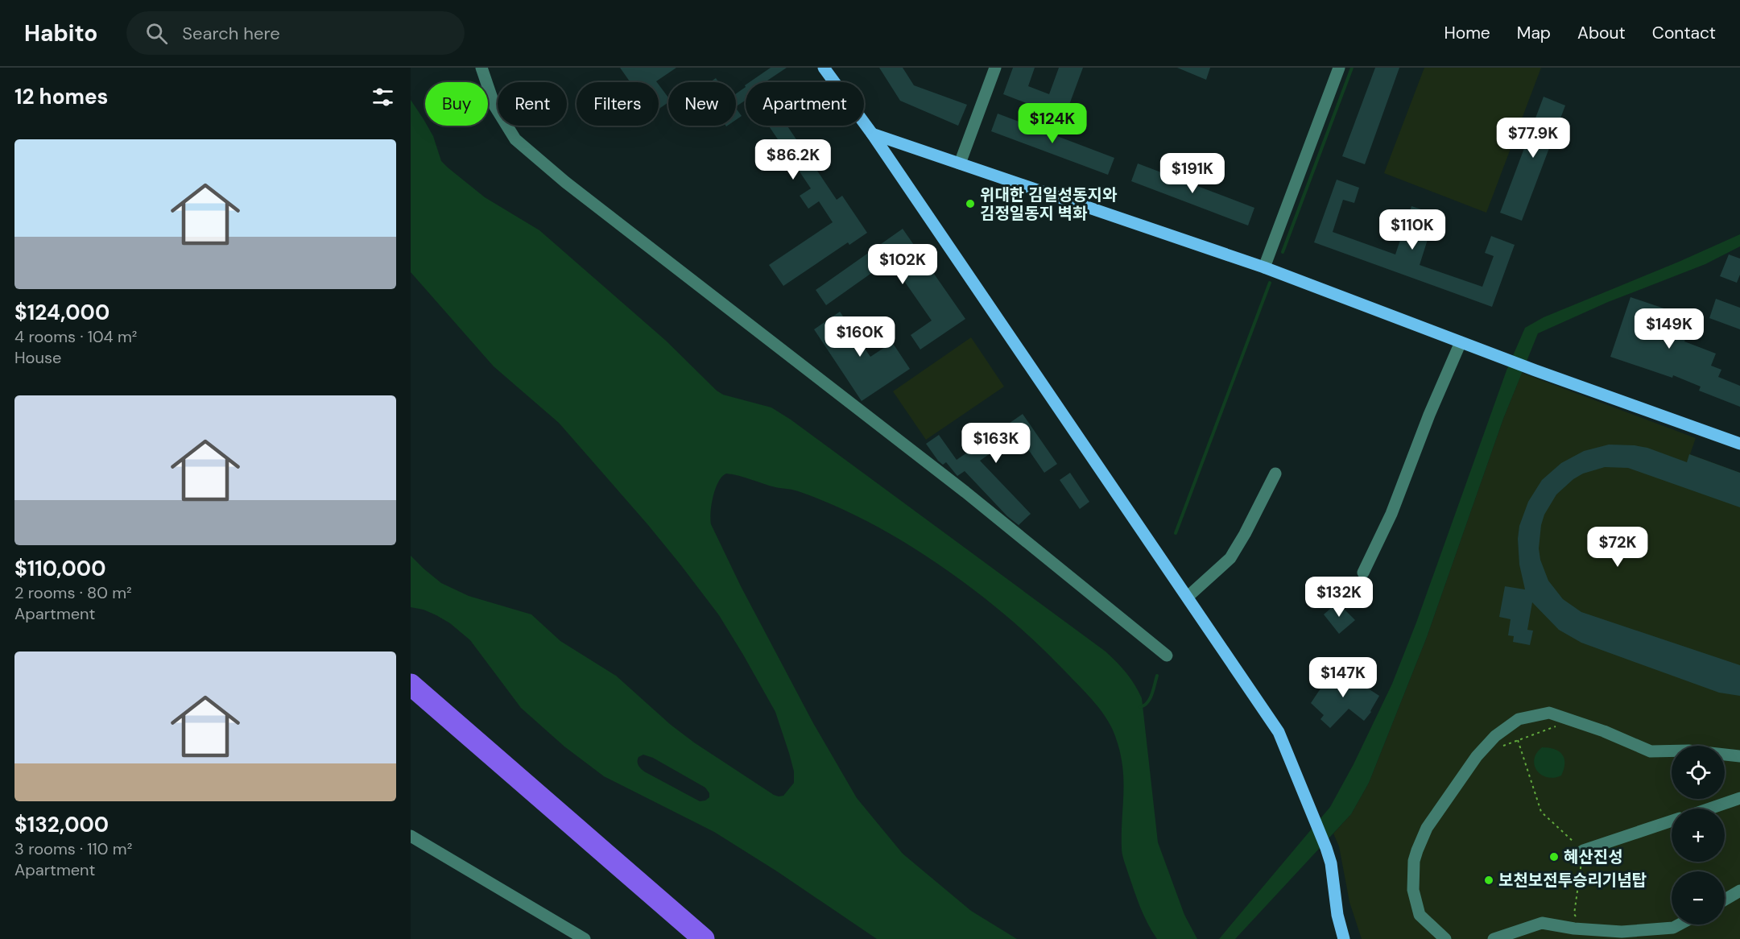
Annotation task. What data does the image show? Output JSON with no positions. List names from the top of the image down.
{
  "places": ["위대한 김일성동지와 김정일동지 벽화", "혜산진성", "보천보전투승리기념탑"],
  "page": {
    "header": "Habito",
    "search": "Search here",
    "nav": [
      "Home",
      "Map",
      "About",
      "Contact"
    ],
    "heading": "12 homes",
    "chip": [
      "Buy",
      "Rent",
      "Filters",
      "New",
      "Apartment"
    ],
    "price": [
      "$124K",
      "$77.9K",
      "$86.2K",
      "$191K",
      "$110K",
      "$102K",
      "$149K",
      "$160K",
      "$163K",
      "$72K",
      "$132K",
      "$147K"
    ],
    "list": [
      {
        "name": "$124,000",
        "note": "4 rooms · 104 m² · House"
      },
      {
        "name": "$110,000",
        "note": "2 rooms · 80 m² · Apartment"
      },
      {
        "name": "$132,000",
        "note": "3 rooms · 110 m² · Apartment"
      }
    ],
    "map_buttons": ["+", "−"]
  }
}
